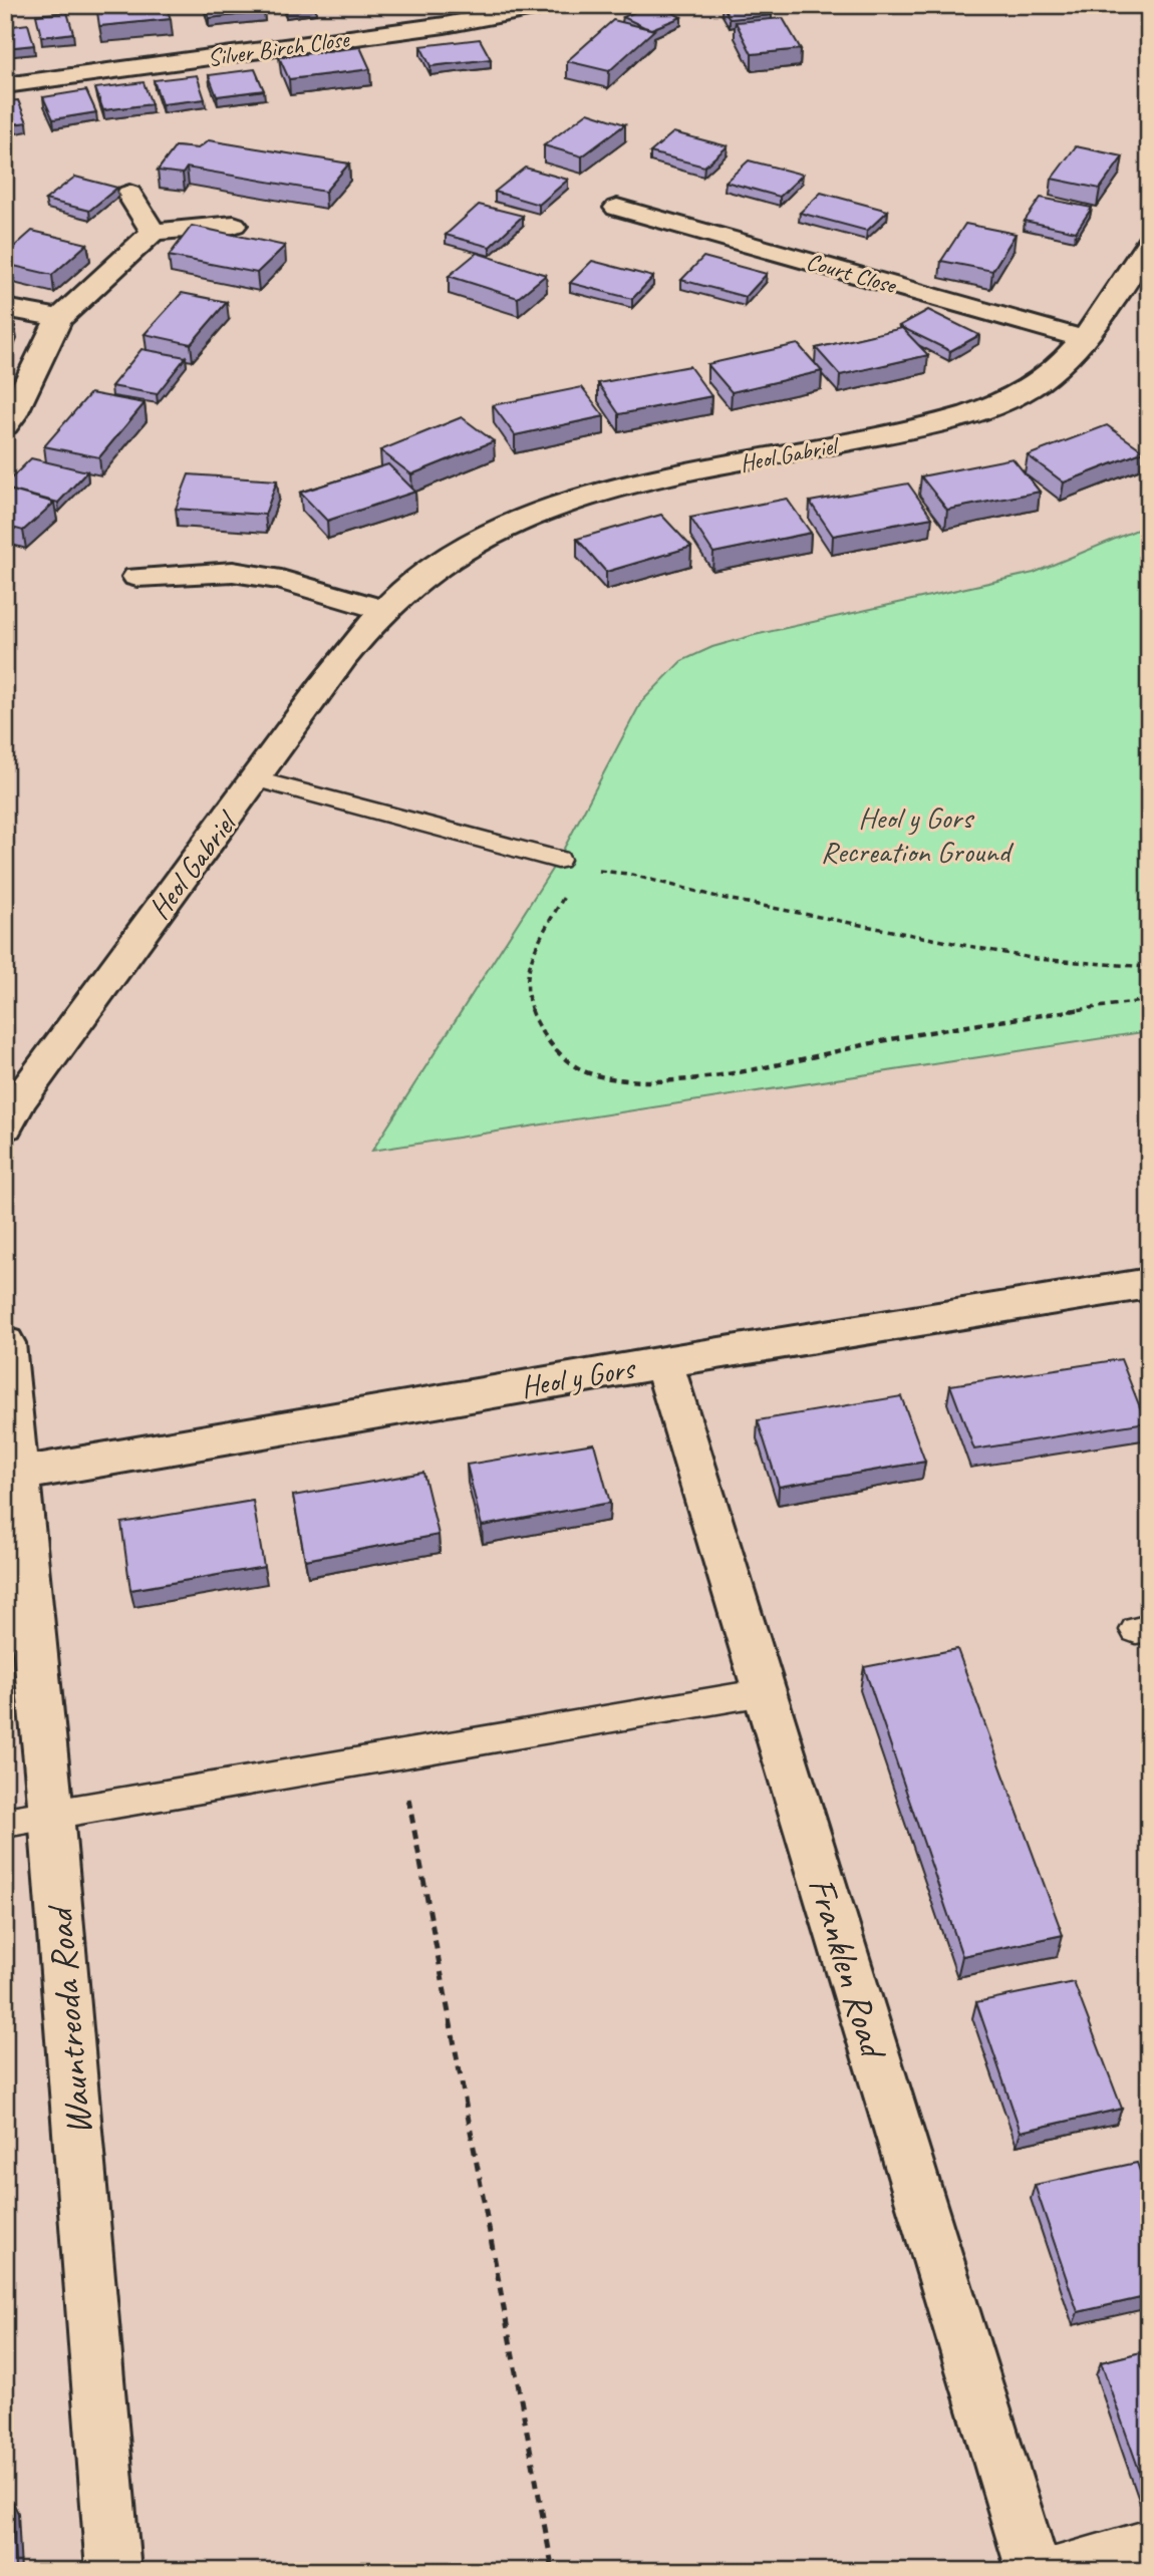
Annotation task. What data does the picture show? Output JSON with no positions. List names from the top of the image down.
{
  "streets": {
    "street": [
      "Silver Birch Close",
      "Court Close",
      "Heol Gabriel",
      "Heol y Gors",
      "Franklen Road",
      "Wauntreoda Road"
    ]
  },
  "crossings": [
    ["Court Close", "Heol Gabriel"],
    ["Heol y Gors", "Franklen Road"],
    ["Heol y Gors", "Wauntreoda Road"]
  ],
  "parks": ["Heol y Gors Recreation Ground"]
}
